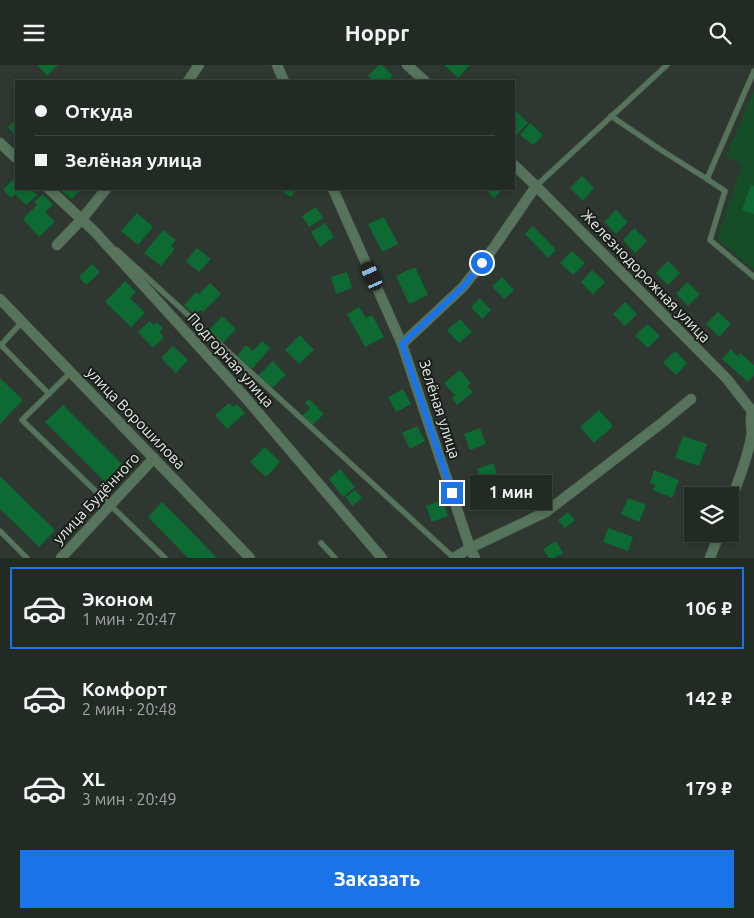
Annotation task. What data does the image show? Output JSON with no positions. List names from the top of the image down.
{
  "streets": {
    "street": [
      "Железнодорожная улица",
      "Подгорная улица",
      "Зелёная улица",
      "улица Ворошилова",
      "улица Будённого"
    ]
  },
  "crossings": [
    ["улица Ворошилова", "улица Будённого"]
  ],
  "page": {
    "header": "Hoppr",
    "banner": ["Откуда", "Зелёная улица"],
    "bubble": "1 мин",
    "list": [
      {
        "name": "Эконом",
        "note": "1 мин · 20:47",
        "value": "106 ₽"
      },
      {
        "name": "Комфорт",
        "note": "2 мин · 20:48",
        "value": "142 ₽"
      },
      {
        "name": "XL",
        "note": "3 мин · 20:49",
        "value": "179 ₽"
      }
    ],
    "buttons": "Заказать"
  }
}
